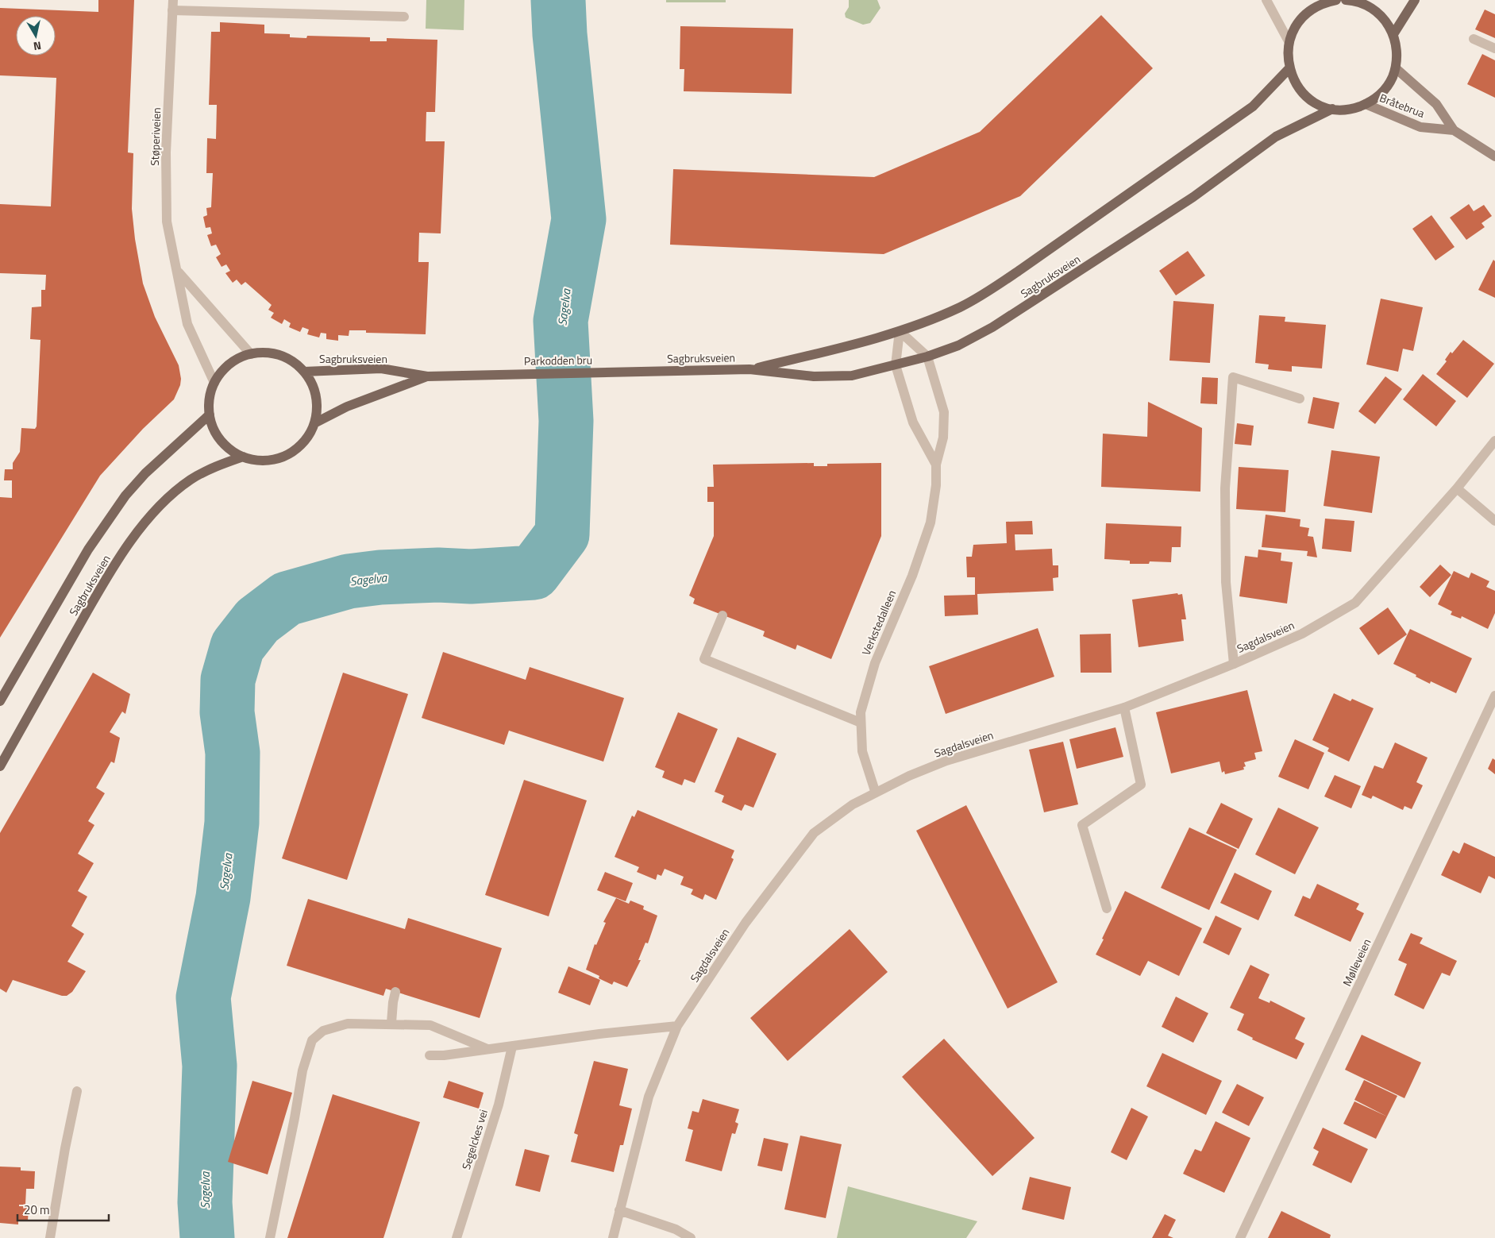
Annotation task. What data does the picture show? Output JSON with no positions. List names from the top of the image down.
{
  "streets": {
    "main road": ["Bråtebrua", "Sagbruksveien", "Parkodden bru"],
    "street": [
      "Støperiveien",
      "Verkstedalleen",
      "Sagdalsveien",
      "Mølleveien",
      "Segelckes vei"
    ]
  },
  "crossings": [
    ["Støperiveien", "Sagbruksveien"],
    ["Sagbruksveien", "Parkodden bru"],
    ["Sagbruksveien", "Verkstedalleen"],
    ["Verkstedalleen", "Sagdalsveien"]
  ],
  "water": ["Sagelva"],
  "scale_bar": "20 m",
  "north": "bottom"
}
